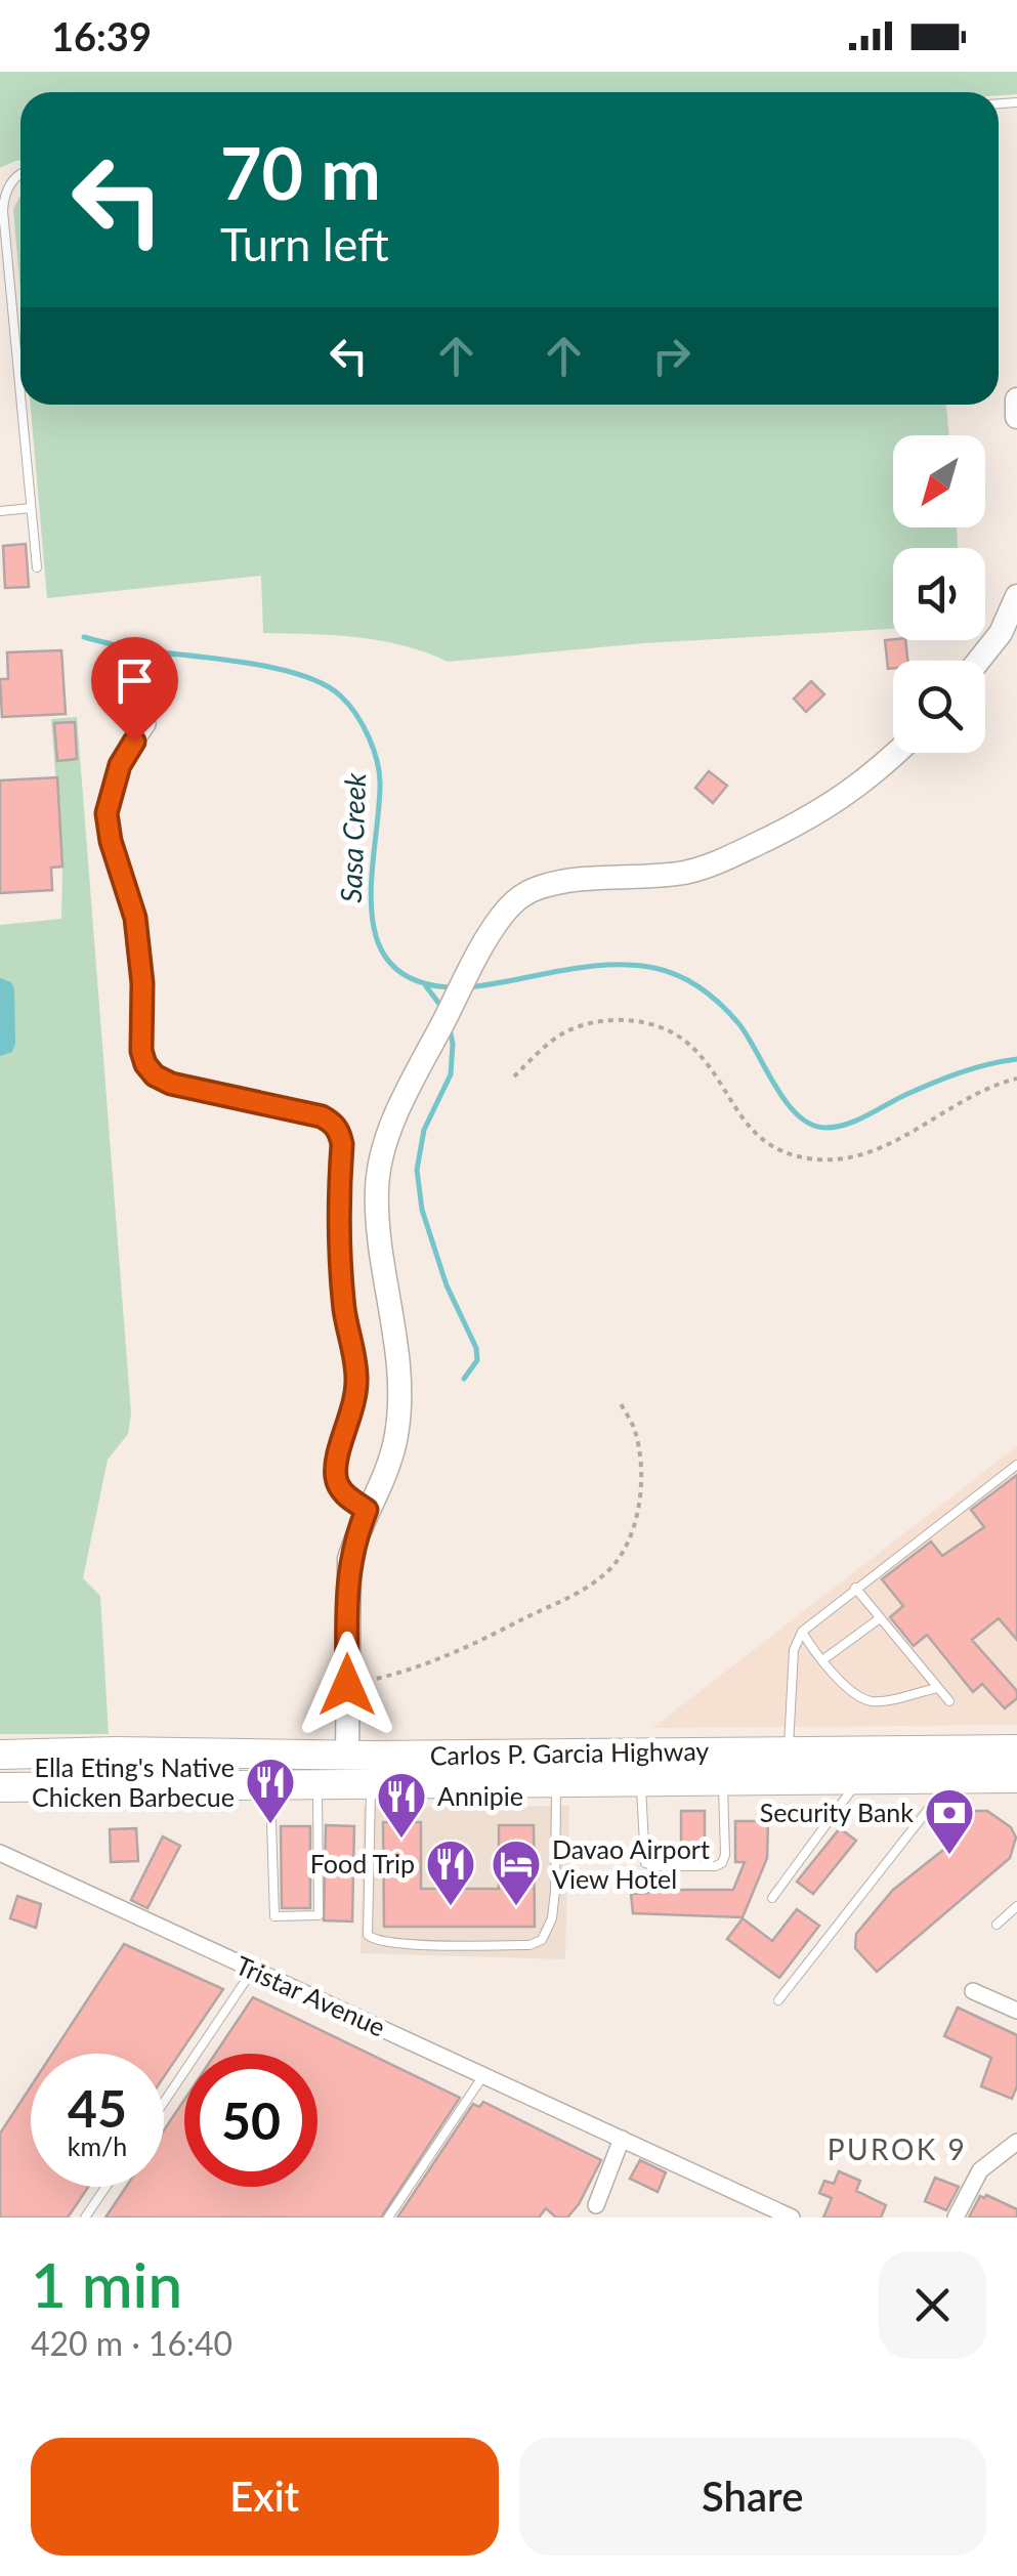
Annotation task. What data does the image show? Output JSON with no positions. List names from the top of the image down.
{
  "streets": {
    "highway": ["Carlos P. Garcia Highway"],
    "street": ["Tristar Avenue"]
  },
  "districts": ["PUROK 9"],
  "water": ["Sasa Creek"],
  "places": {
    "restaurant": ["Ella Eting's Native Chicken Barbecue", "Annipie", "Food Trip"],
    "bank": ["Security Bank"],
    "hotel": ["Davao Airport View Hotel"]
  },
  "north": "bottom left",
  "page": {
    "status": "16:39",
    "turn": ["70 m", "Turn left"],
    "speed": "45 km/h",
    "limit": "50",
    "heading": ["1 min", "420 m · 16:40"],
    "buttons": ["Exit", "Share"]
  }
}
